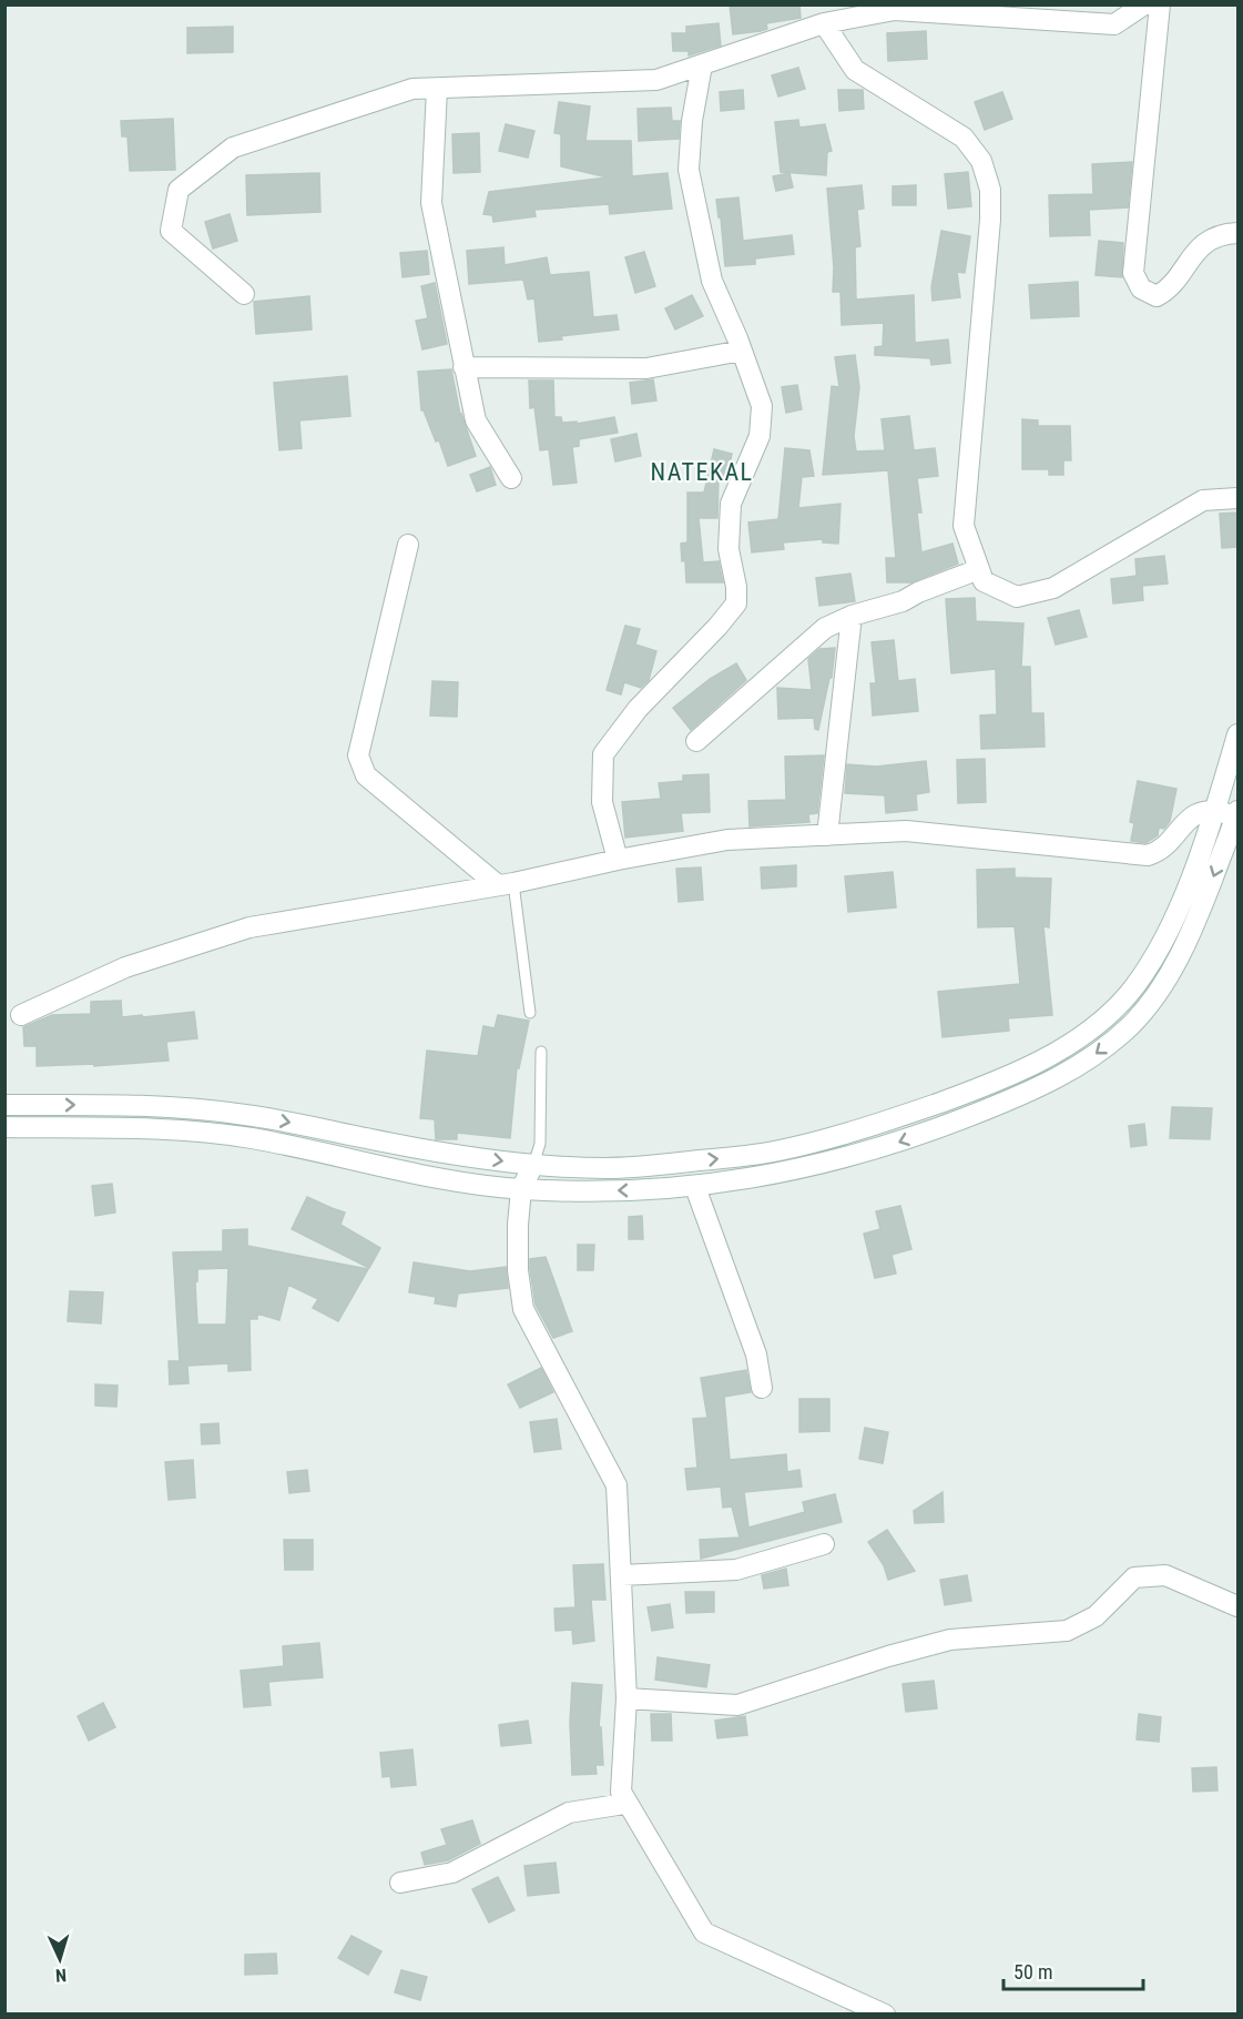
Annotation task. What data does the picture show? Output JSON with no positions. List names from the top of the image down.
{
  "districts": ["NATEKAL"],
  "scale_bar": "50 m",
  "north": "bottom"
}
